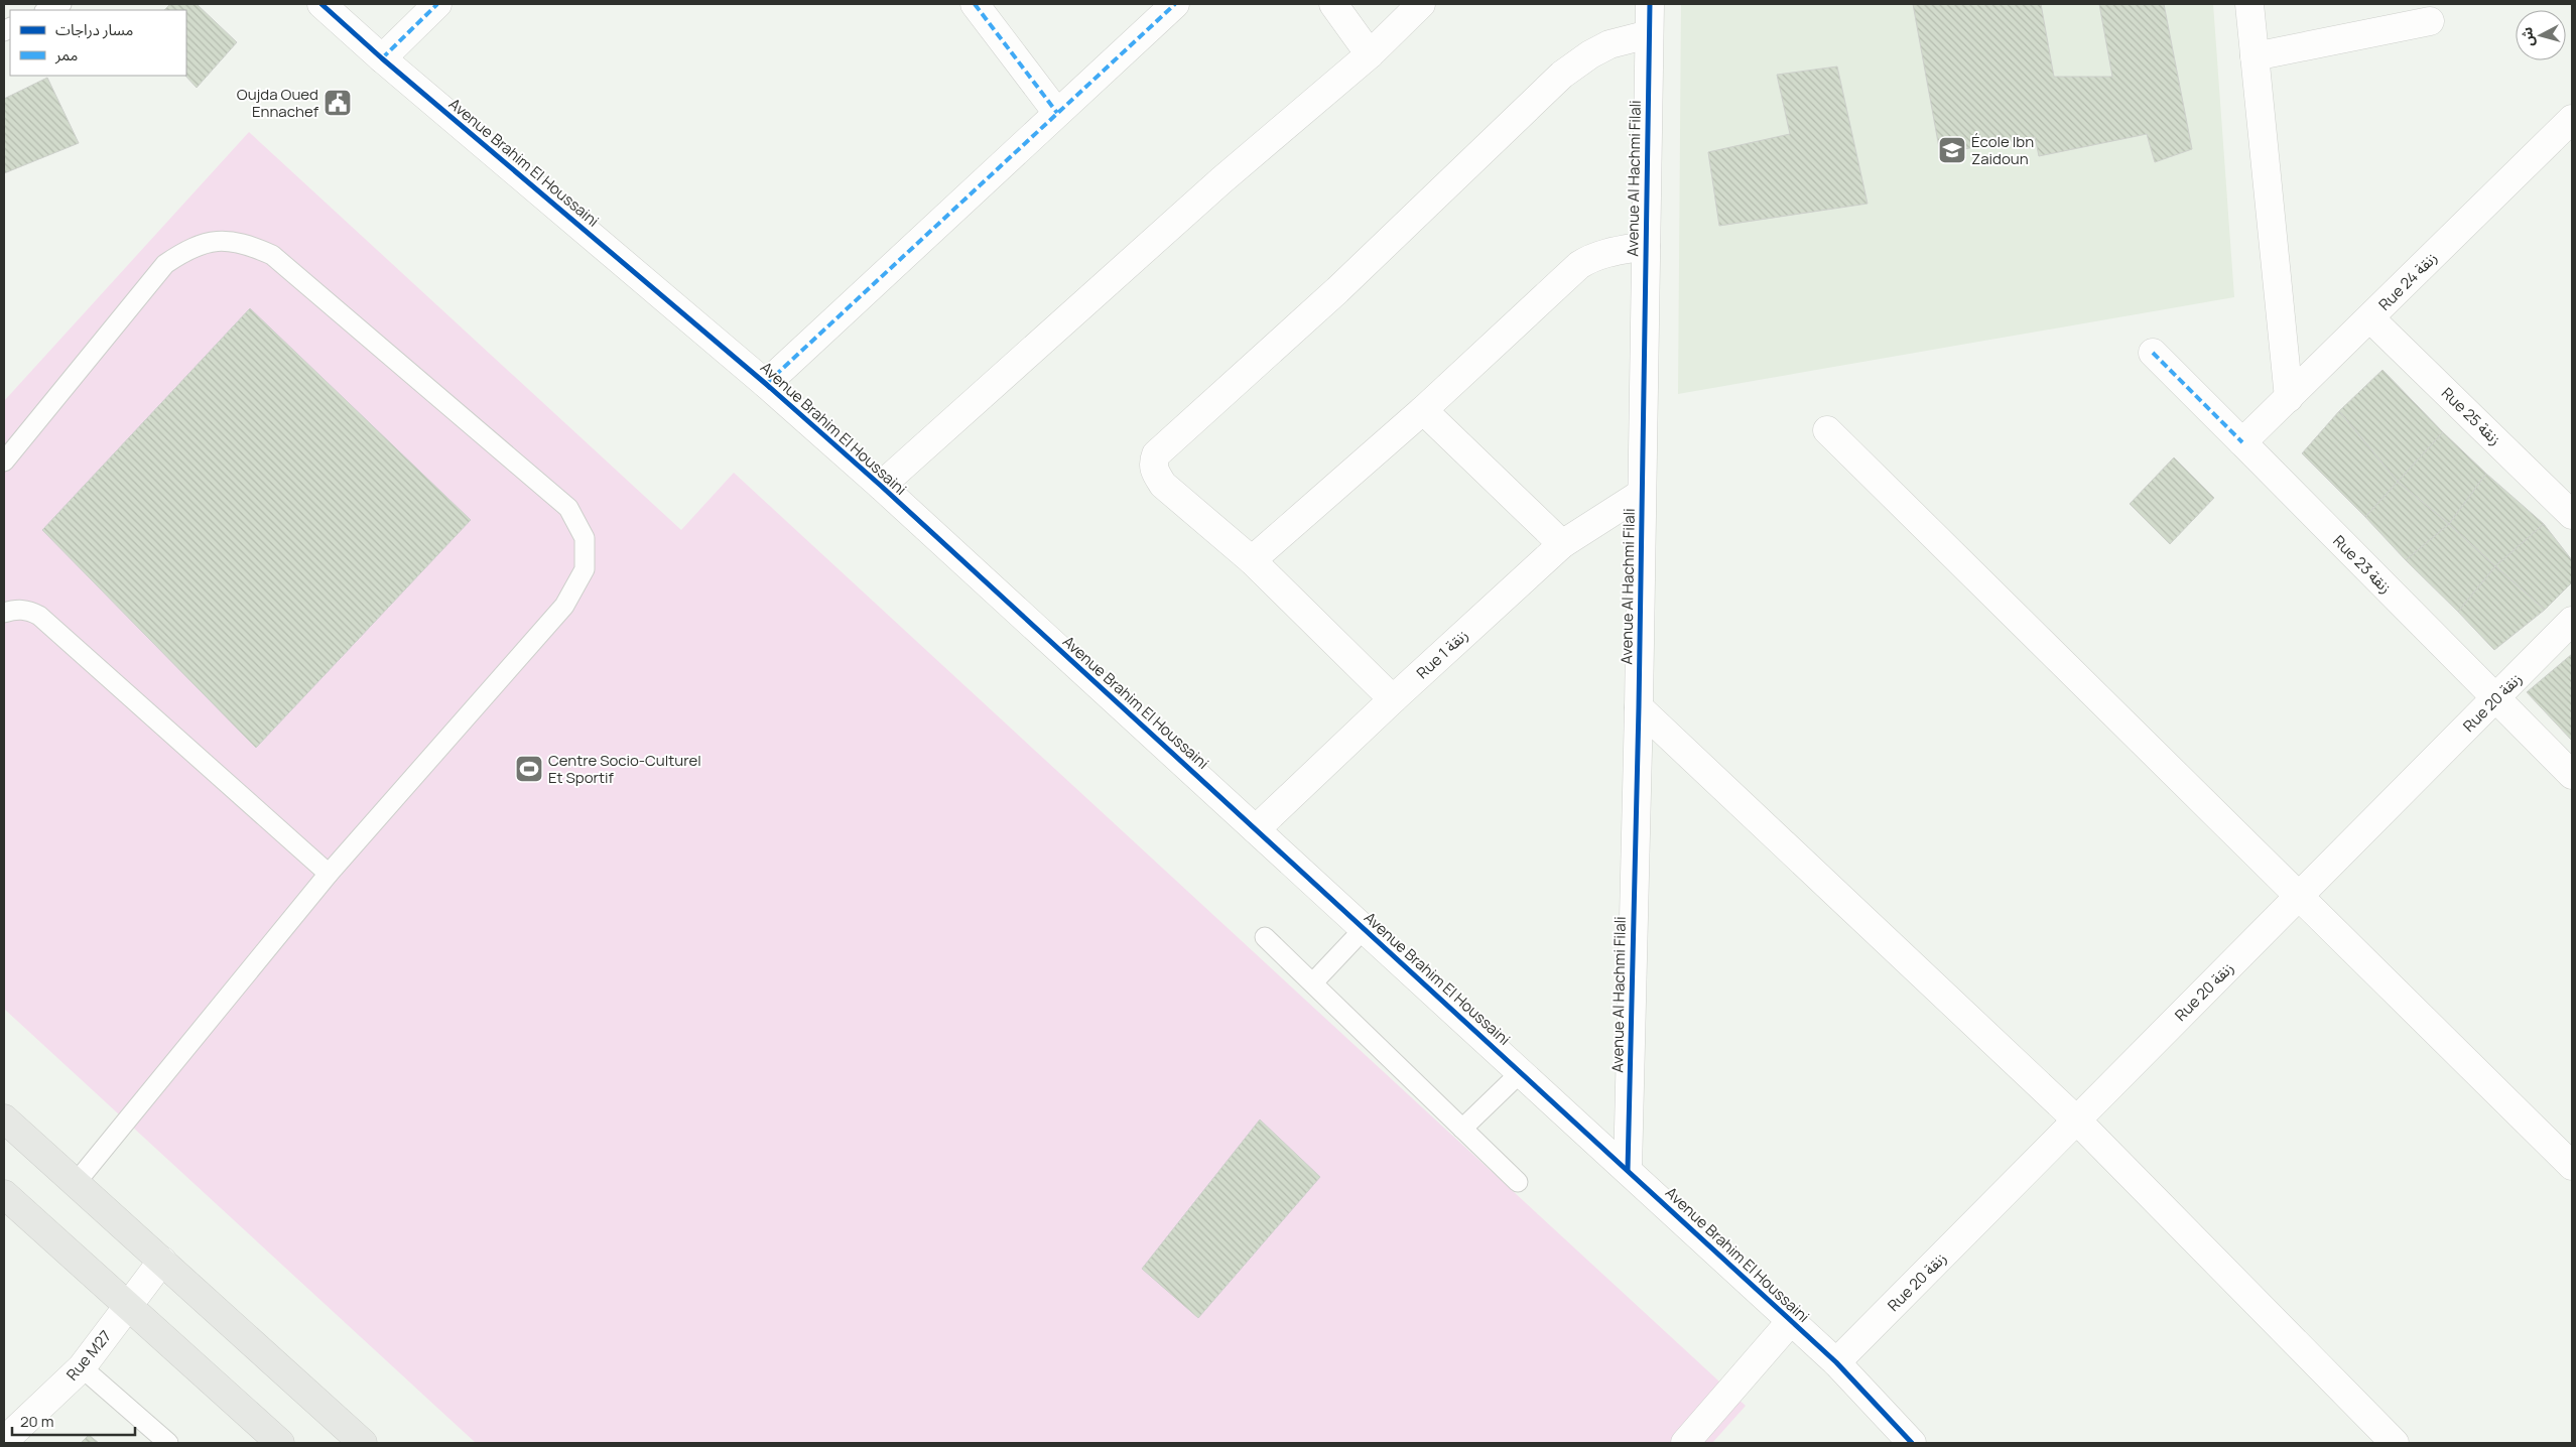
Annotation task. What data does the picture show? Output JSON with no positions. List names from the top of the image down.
{
  "streets": {
    "street": [
      "Avenue Brahim El Houssaini",
      "Avenue Al Hachmi Filali",
      "Rue 24 زنقة",
      "Rue 25 زنقة",
      "Rue 23 زنقة",
      "Rue 1 زنقة",
      "Rue 20 زنقة",
      "Rue M27"
    ]
  },
  "crossings": [
    ["Avenue Brahim El Houssaini", "Avenue Al Hachmi Filali"],
    ["Avenue Brahim El Houssaini", "Rue 1 زنقة"],
    ["Avenue Brahim El Houssaini", "Rue 20 زنقة"],
    ["Avenue Al Hachmi Filali", "Rue 1 زنقة"],
    ["Rue 24 زنقة", "Rue 25 زنقة"],
    ["Rue 24 زنقة", "Rue 23 زنقة"],
    ["Rue 23 زنقة", "Rue 20 زنقة"]
  ],
  "places": {
    "public building": ["Oujda Oued Ennachef"],
    "school or university": ["École Ibn Zaidoun"],
    "sports": ["Centre Socio-Culturel Et Sportif"]
  },
  "legend": ["مسار دراجات", "ممر"],
  "scale_bar": "20 m",
  "north": "left"
}
